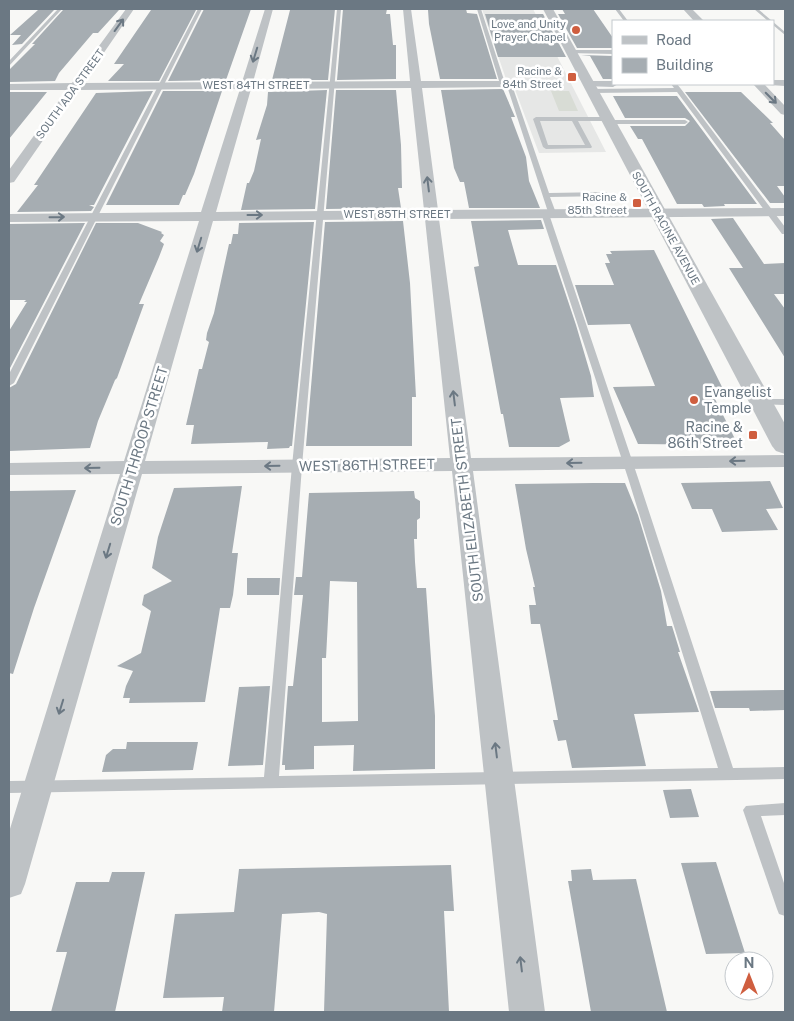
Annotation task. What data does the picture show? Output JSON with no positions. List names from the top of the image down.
{
  "streets": {
    "street": [
      "WEST 84TH STREET",
      "SOUTH ADA STREET",
      "WEST 85TH STREET",
      "SOUTH RACINE AVENUE",
      "SOUTH THROOP STREET",
      "WEST 86TH STREET",
      "SOUTH ELIZABETH STREET"
    ]
  },
  "crossings": [
    ["WEST 84TH STREET", "SOUTH ADA STREET"],
    ["WEST 84TH STREET", "SOUTH THROOP STREET"],
    ["WEST 84TH STREET", "SOUTH ELIZABETH STREET"],
    ["WEST 85TH STREET", "SOUTH RACINE AVENUE"],
    ["WEST 85TH STREET", "SOUTH THROOP STREET"],
    ["WEST 85TH STREET", "SOUTH ELIZABETH STREET"],
    ["SOUTH THROOP STREET", "WEST 86TH STREET"],
    ["WEST 86TH STREET", "SOUTH ELIZABETH STREET"]
  ],
  "one_way": [
    "SOUTH ADA STREET",
    "SOUTH THROOP STREET",
    "WEST 86TH STREET",
    "SOUTH ELIZABETH STREET"
  ],
  "places": {
    "other": ["Love and Unity Prayer Chapel", "Evangelist Temple"],
    "transit": ["Racine & 84th Street", "Racine & 85th Street", "Racine & 86th Street"]
  },
  "legend": ["Road", "Building"],
  "north": "top"
}
